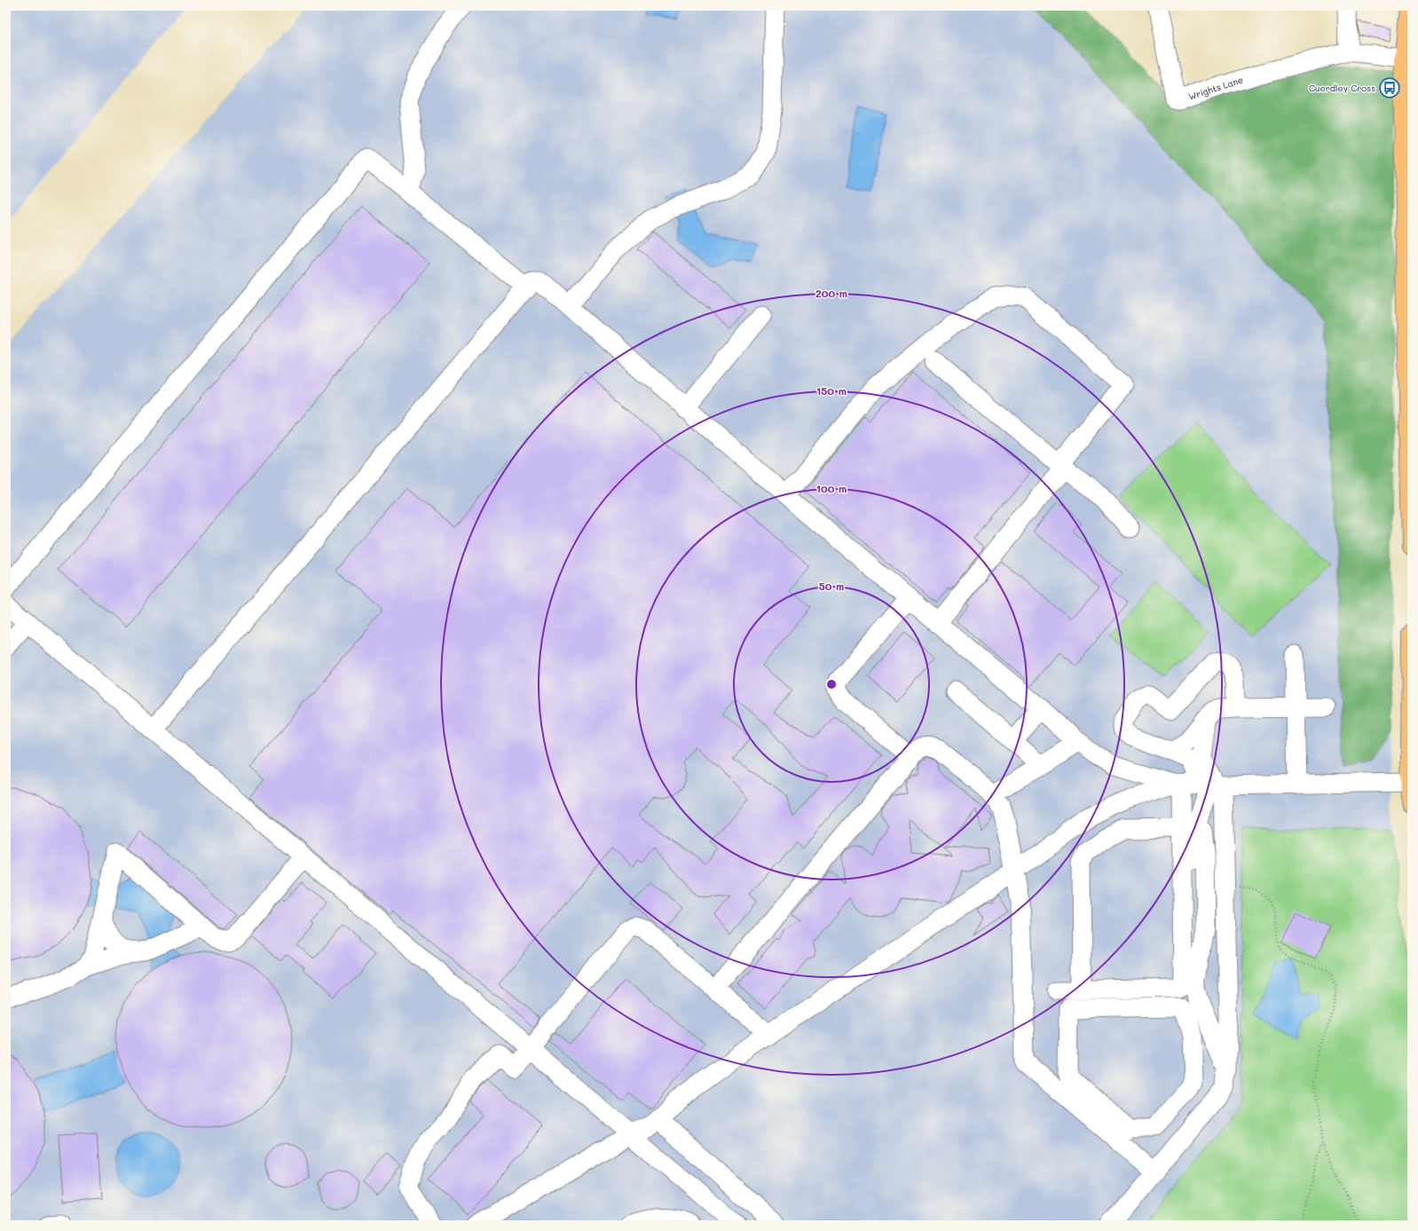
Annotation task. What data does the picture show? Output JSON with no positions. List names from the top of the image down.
{
  "streets": {
    "lane": ["Wrights Lane"]
  },
  "places": {
    "bus stop": ["Cuerdley Cross"]
  },
  "rings": [
    "200 m",
    "150 m",
    "100 m",
    "50 m"
  ]
}
